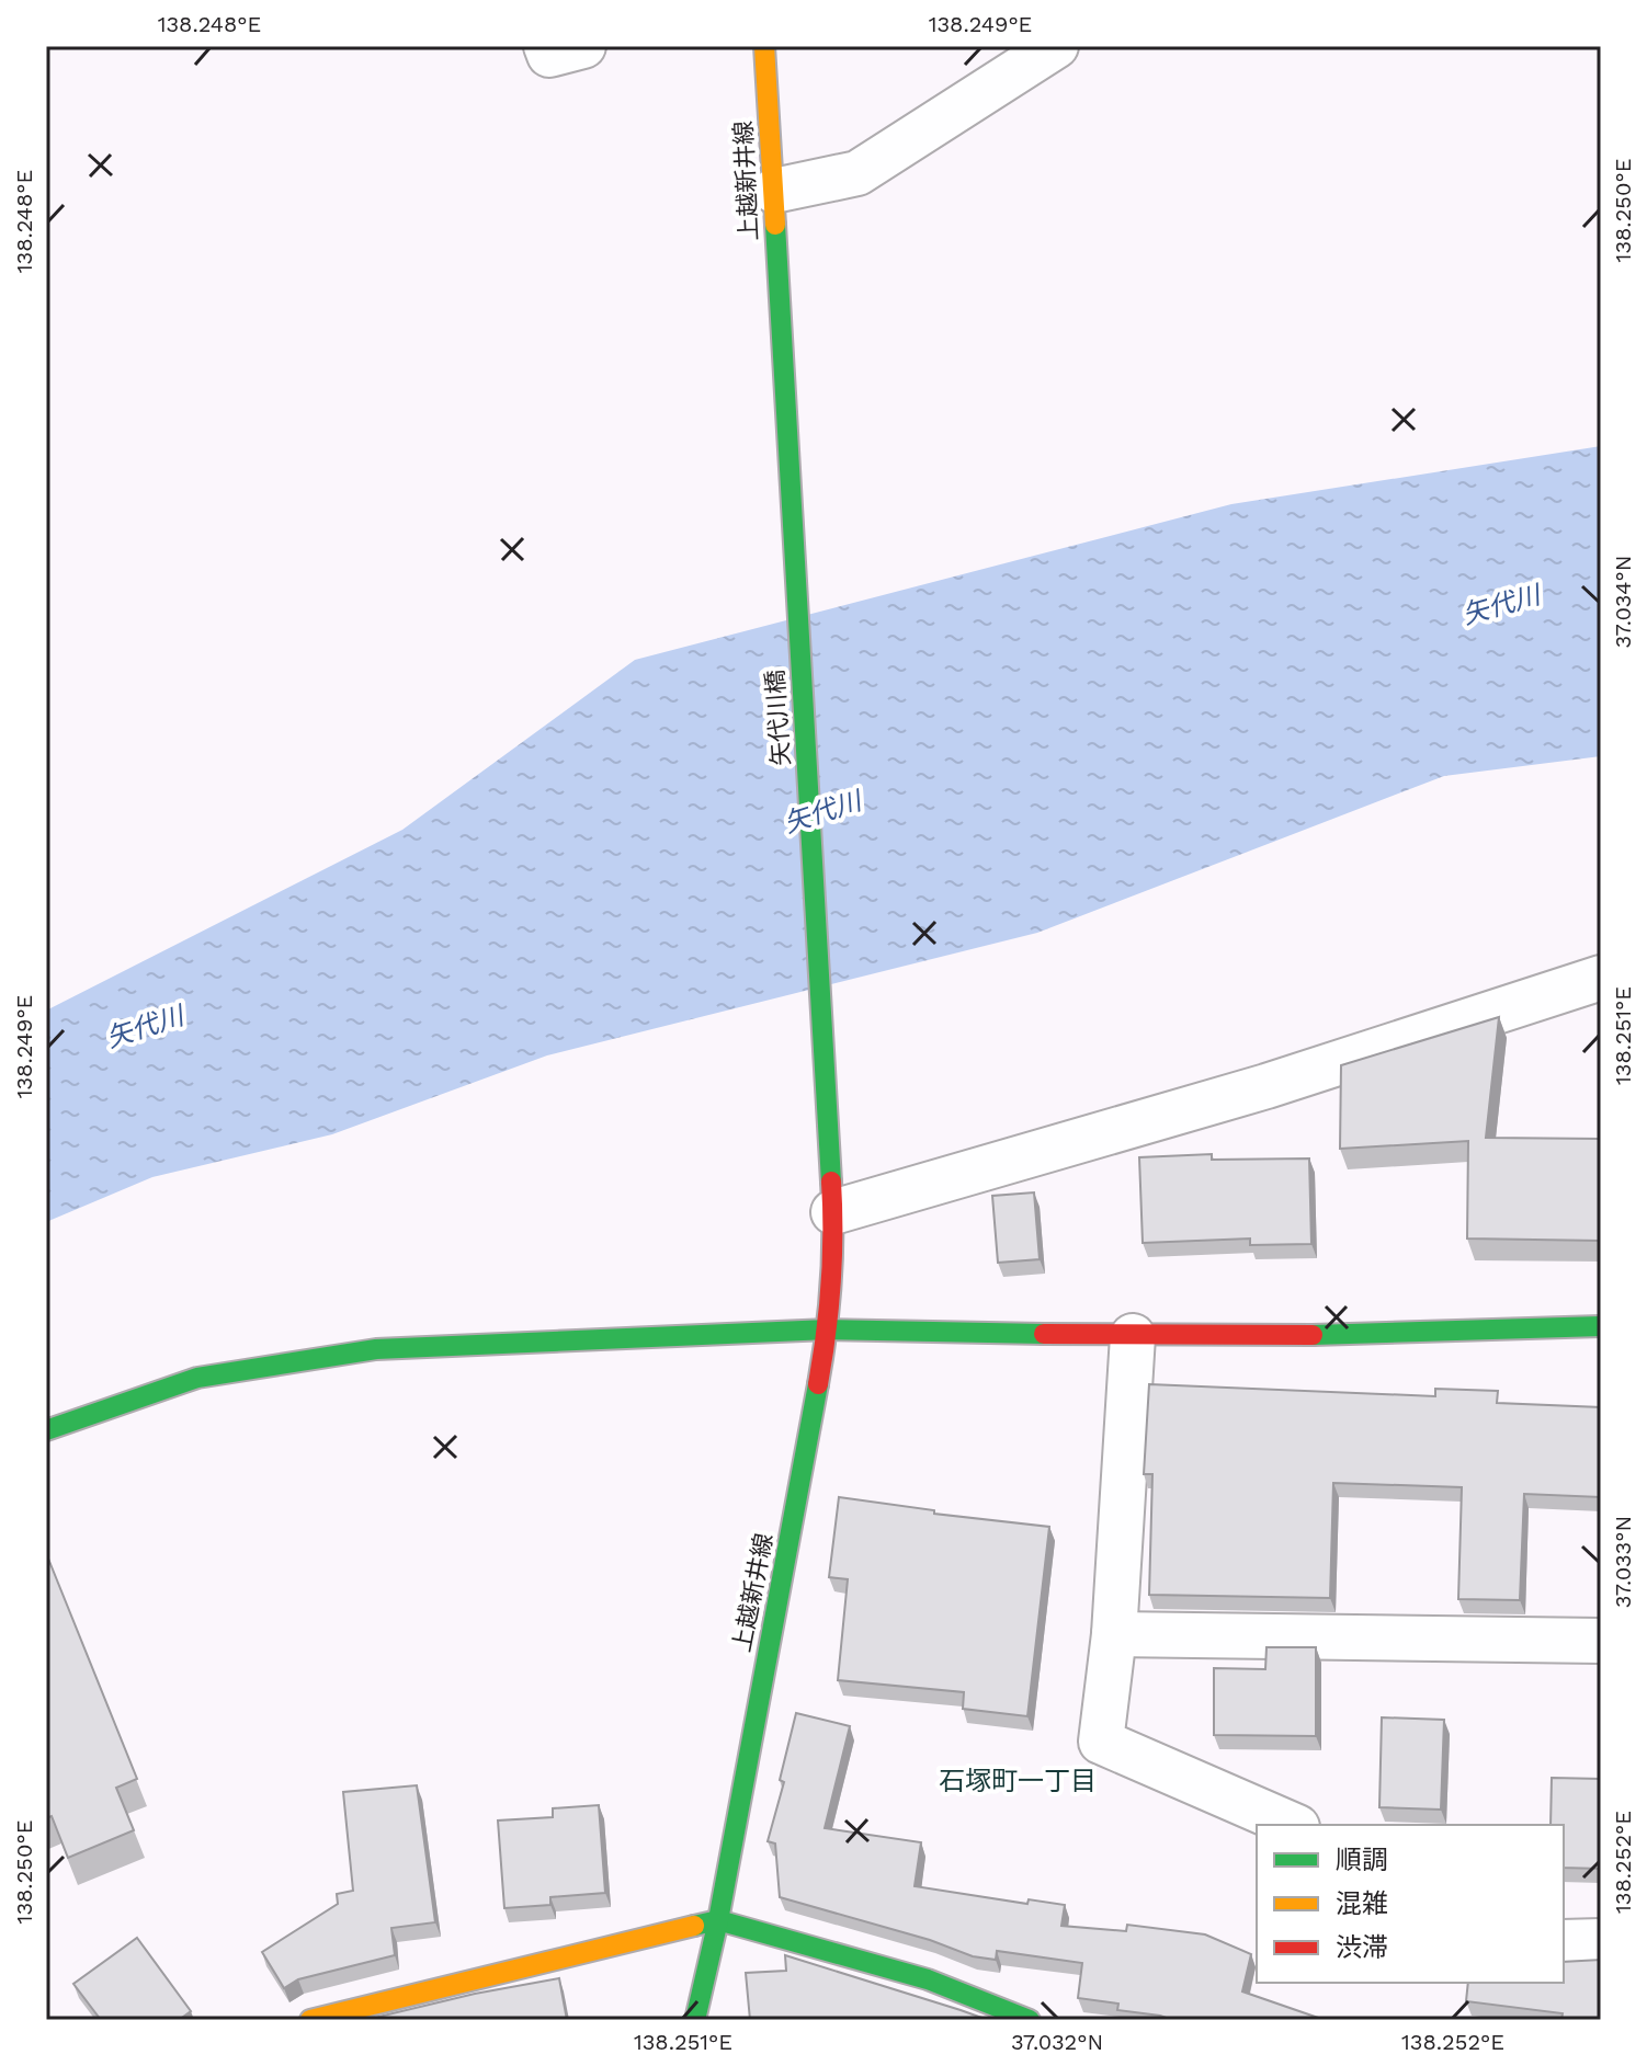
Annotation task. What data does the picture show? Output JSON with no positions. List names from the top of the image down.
{
  "streets": {
    "street": ["上越新井線", "矢代川橋"]
  },
  "crossings": [
    ["上越新井線", "矢代川橋"]
  ],
  "districts": ["石塚町一丁目"],
  "water": ["矢代川"],
  "legend": ["順調", "混雑", "渋滞"],
  "coordinates": [
    "138.248°E",
    "138.249°E",
    "138.250°E",
    "37.034°N",
    "138.251°E",
    "37.033°N",
    "138.252°E",
    "37.032°N"
  ]
}
